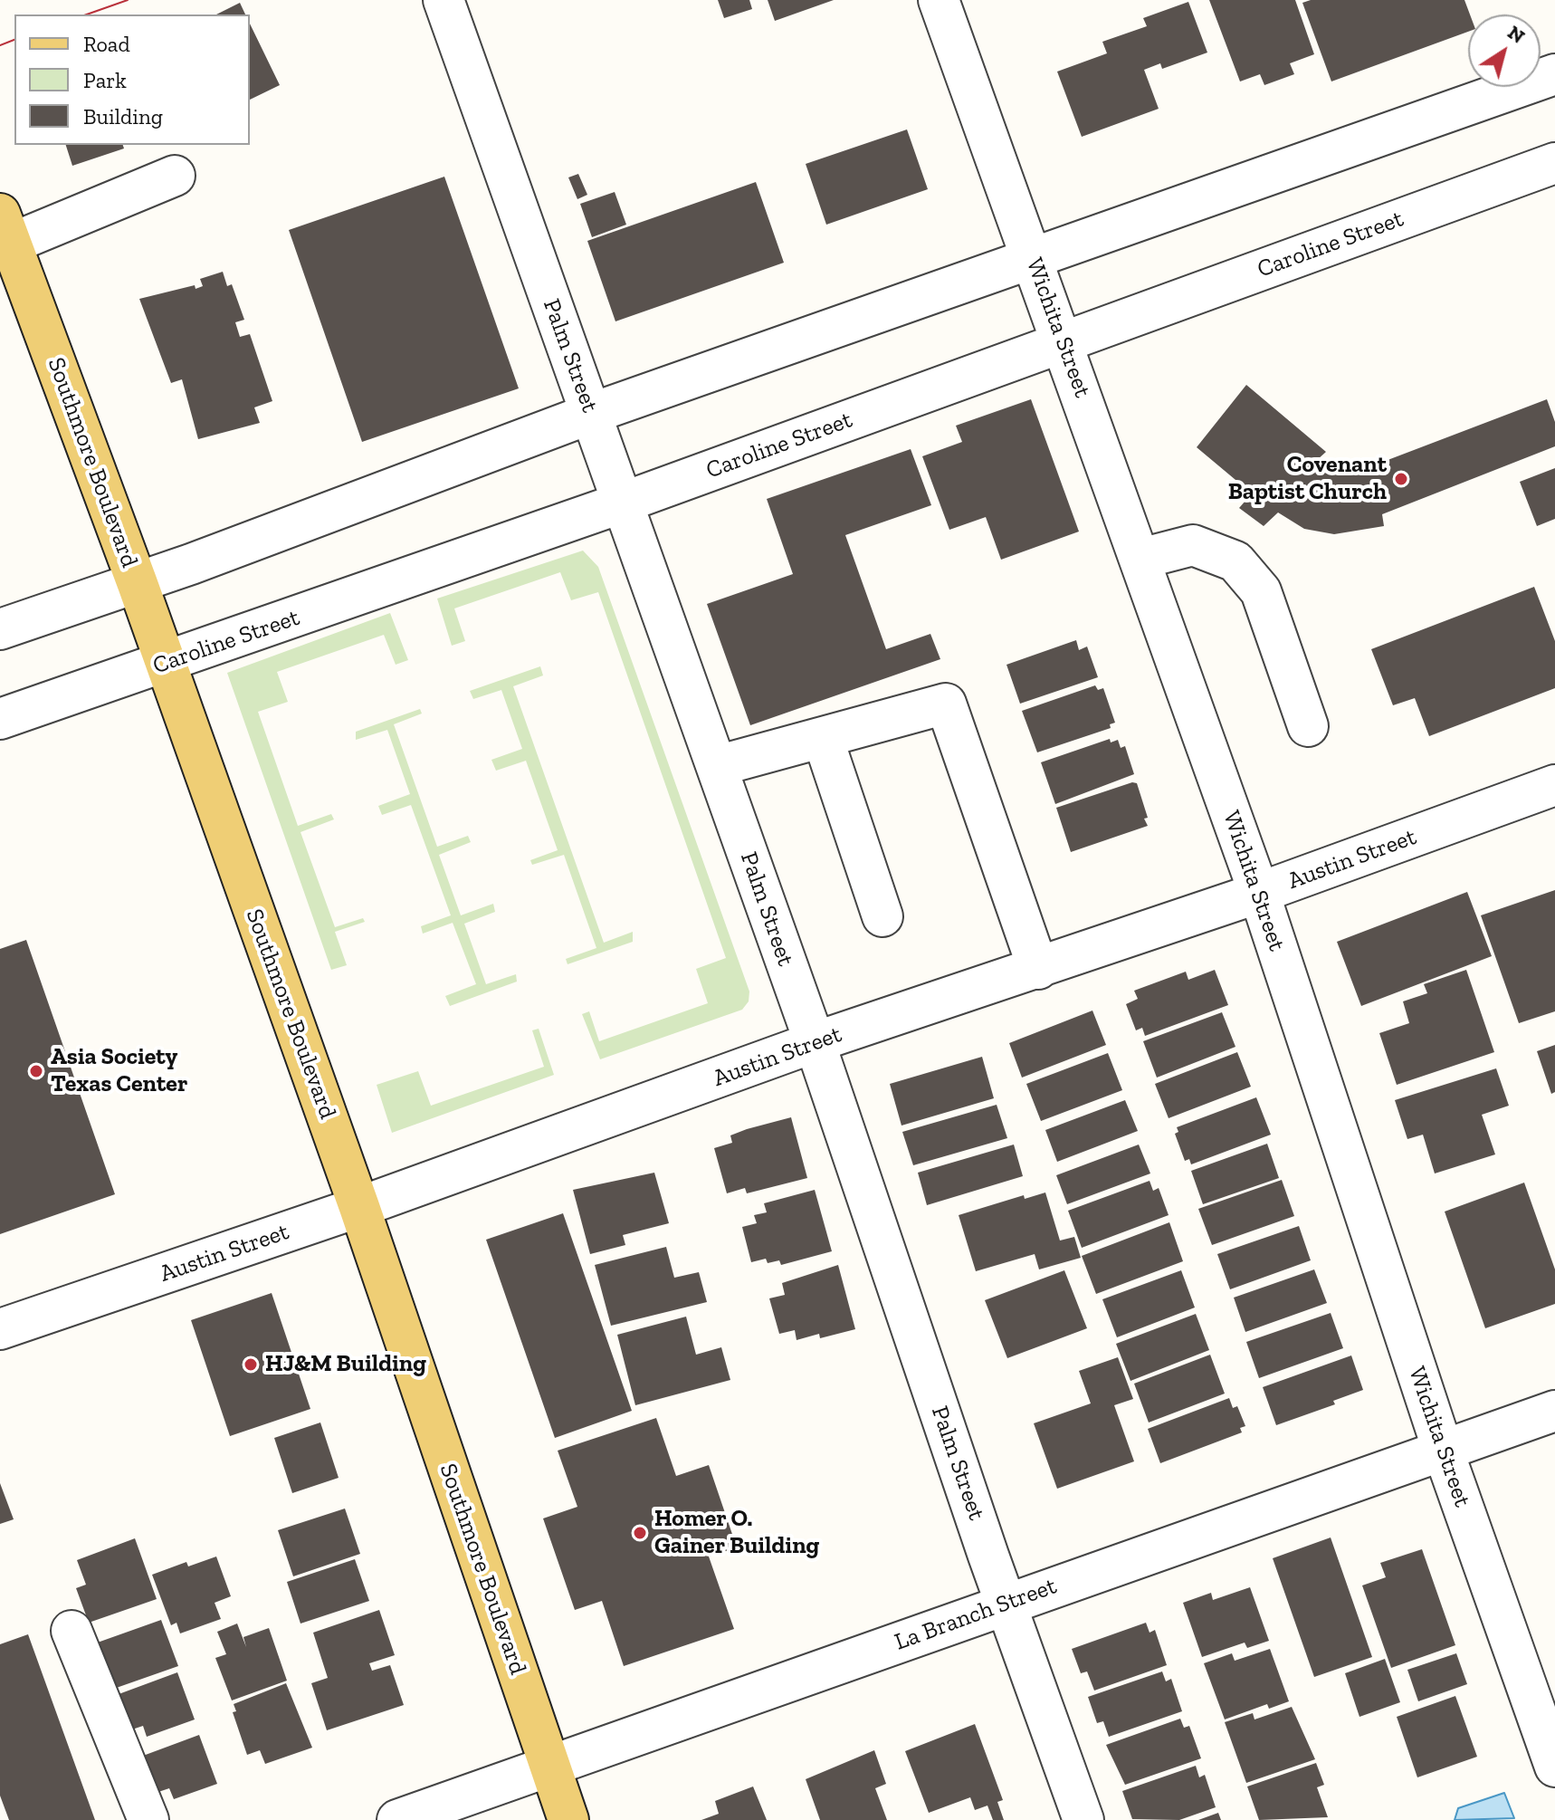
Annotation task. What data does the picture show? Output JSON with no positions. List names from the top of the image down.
{
  "streets": {
    "main road": ["Southmore Boulevard"],
    "street": [
      "Caroline Street",
      "Wichita Street",
      "Palm Street",
      "Austin Street",
      "La Branch Street"
    ]
  },
  "crossings": [
    ["Caroline Street", "Wichita Street"],
    ["Caroline Street", "Palm Street"],
    ["Caroline Street", "Southmore Boulevard"],
    ["Wichita Street", "Austin Street"],
    ["Wichita Street", "La Branch Street"],
    ["Palm Street", "Austin Street"],
    ["Palm Street", "La Branch Street"],
    ["Southmore Boulevard", "Austin Street"],
    ["Southmore Boulevard", "La Branch Street"]
  ],
  "places": [
    "Covenant Baptist Church",
    "Asia Society Texas Center",
    "HJ&M Building",
    "Homer O. Gainer Building"
  ],
  "legend": ["Road", "Park", "Building"],
  "north": "top right"
}
